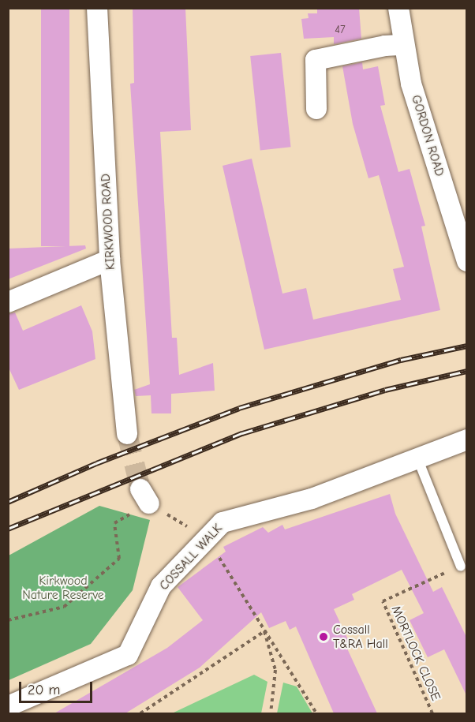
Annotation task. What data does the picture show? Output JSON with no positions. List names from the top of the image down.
{
  "streets": {
    "street": ["GORDON ROAD", "KIRKWOOD ROAD", "COSSALL WALK"],
    "path": ["MORTLOCK CLOSE"]
  },
  "parks": ["Kirkwood Nature Reserve"],
  "places": ["Cossall T&RA Hall"],
  "house_numbers": ["47"],
  "scale_bar": "20 m"
}
